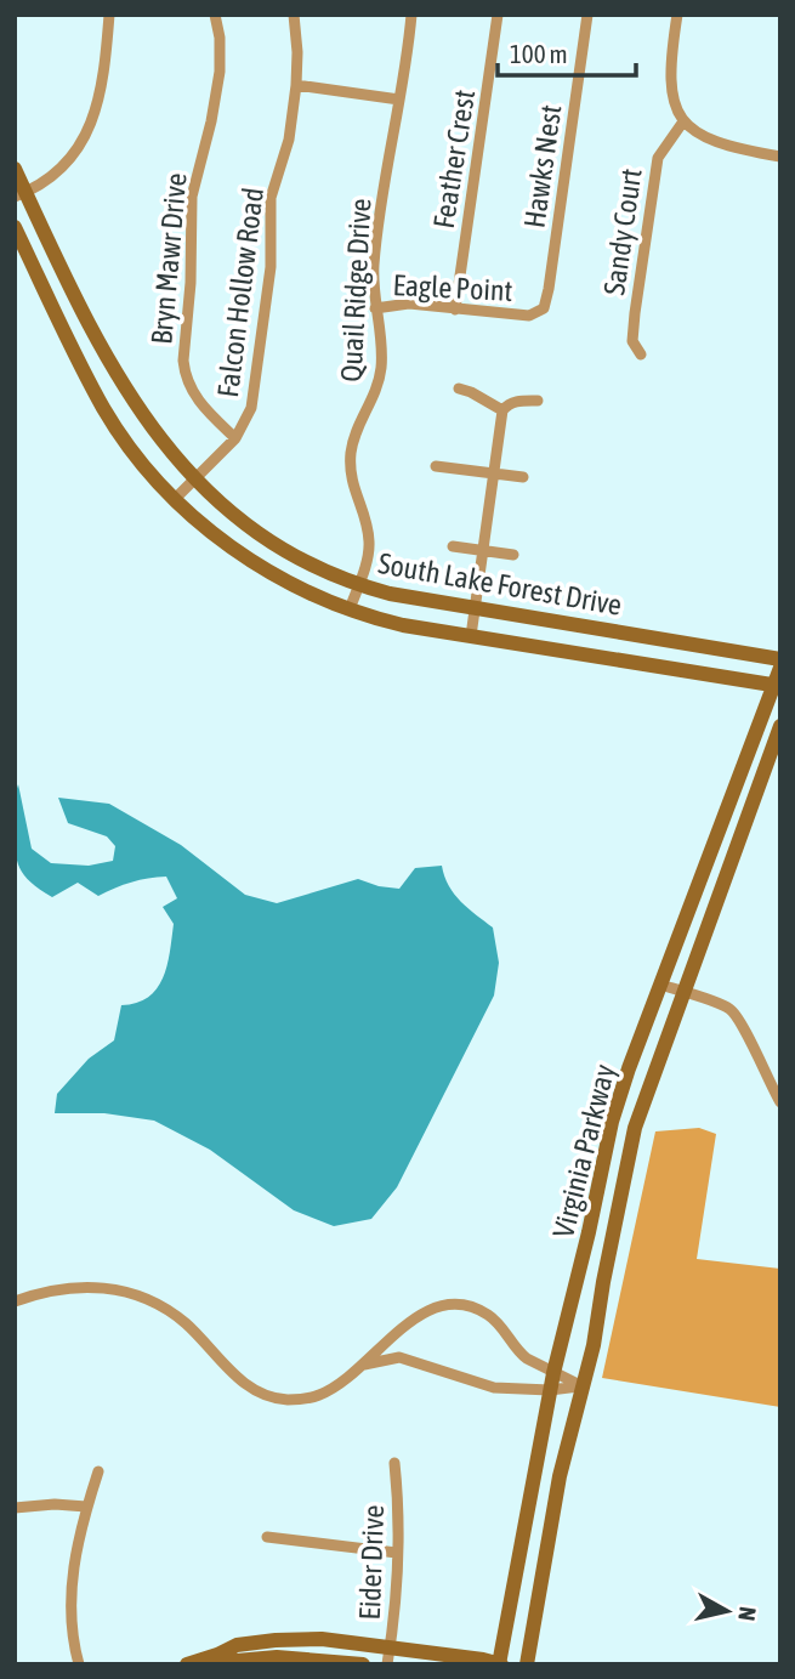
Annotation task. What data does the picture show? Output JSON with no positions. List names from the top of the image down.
{
  "streets": {
    "main road": ["South Lake Forest Drive", "Virginia Parkway"],
    "street": [
      "Feather Crest",
      "Hawks Nest",
      "Sandy Court",
      "Bryn Mawr Drive",
      "Eagle Point",
      "Quail Ridge Drive",
      "Falcon Hollow Road",
      "Eider Drive"
    ]
  },
  "crossings": [
    ["Feather Crest", "Eagle Point"],
    ["Hawks Nest", "Eagle Point"],
    ["Bryn Mawr Drive", "Falcon Hollow Road"],
    ["Eagle Point", "Quail Ridge Drive"],
    ["Quail Ridge Drive", "South Lake Forest Drive"],
    ["Falcon Hollow Road", "South Lake Forest Drive"],
    ["South Lake Forest Drive", "Virginia Parkway"]
  ],
  "scale_bar": "100 m",
  "north": "right"
}
